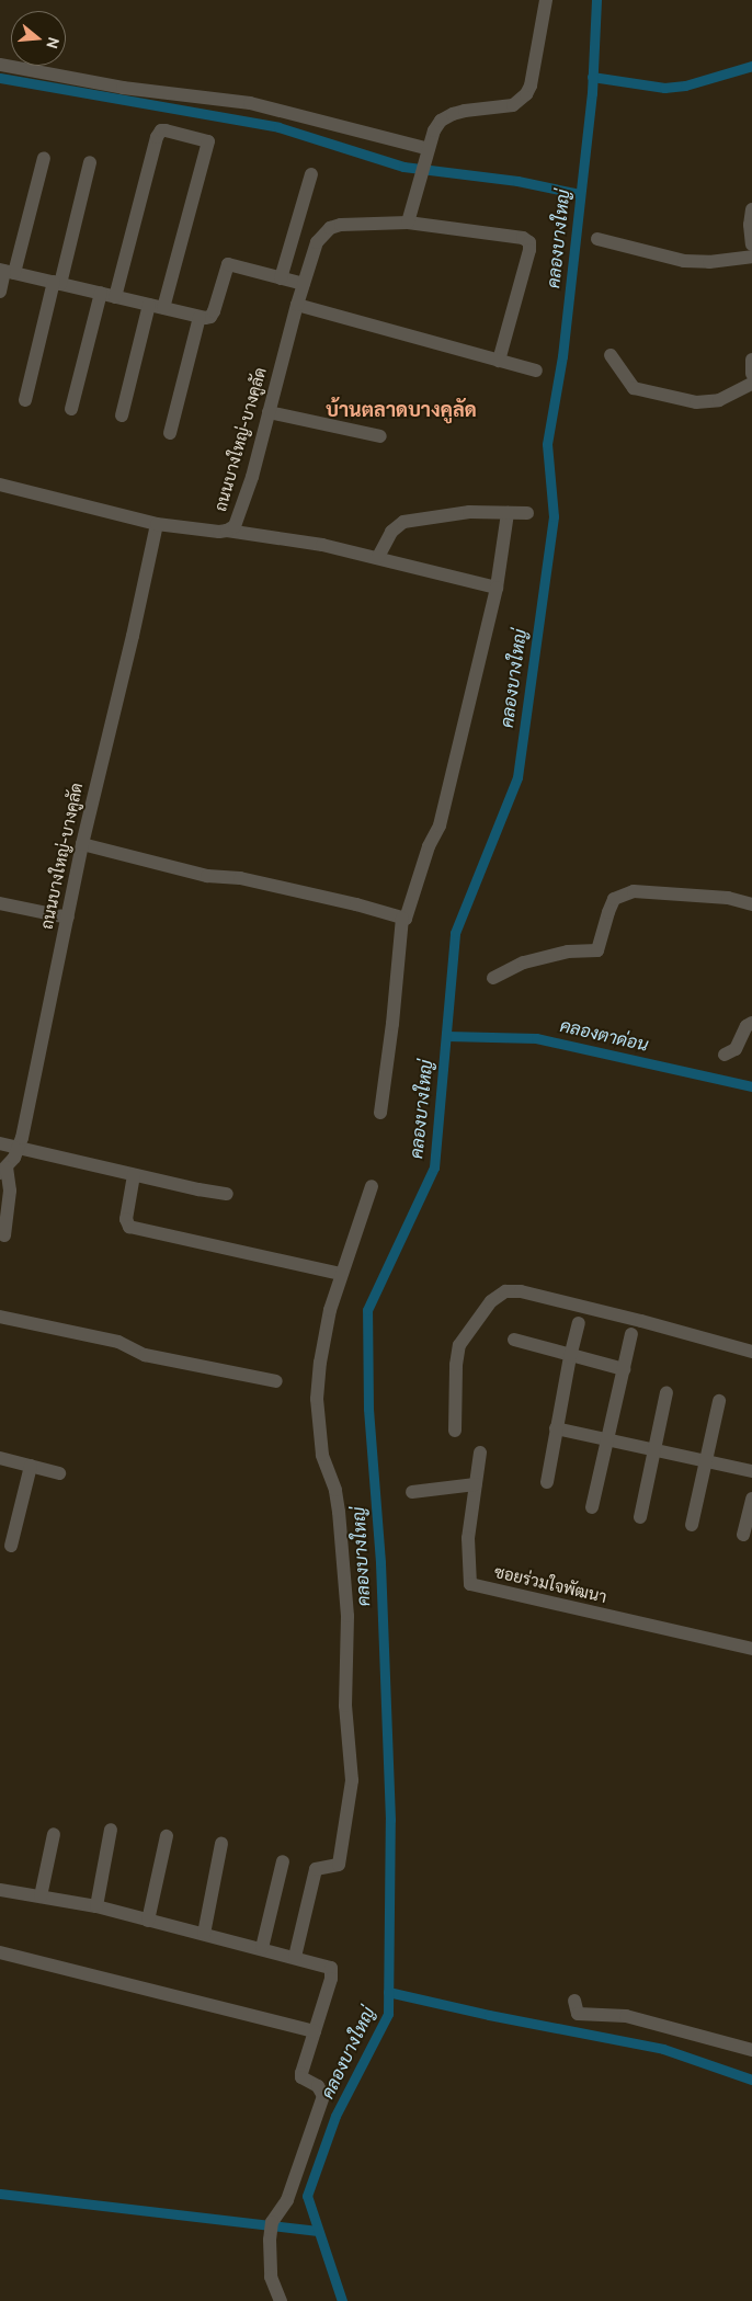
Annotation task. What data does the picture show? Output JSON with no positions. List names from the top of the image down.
{
  "streets": {
    "street": ["ถนนบางใหญ่-บางคูลัด", "ซอยร่วมใจพัฒนา"]
  },
  "districts": ["บ้านตลาดบางคูลัด"],
  "water": ["คลองบางใหญ่", "คลองตาด่อน"],
  "north": "right"
}
